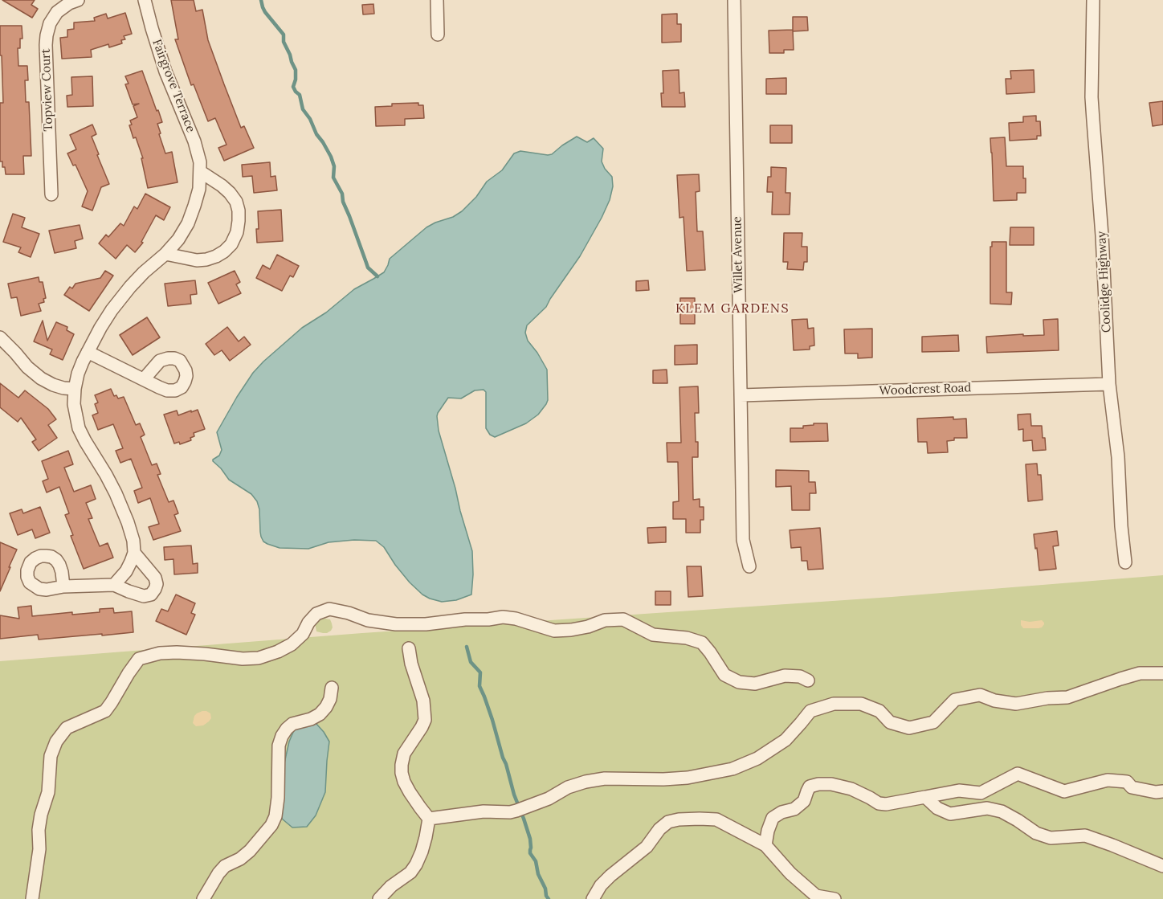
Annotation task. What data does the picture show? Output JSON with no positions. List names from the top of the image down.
{
  "streets": {
    "street": [
      "Fairgrove Terrace",
      "Topview Court",
      "Willet Avenue",
      "Coolidge Highway",
      "Woodcrest Road"
    ]
  },
  "crossings": [
    ["Willet Avenue", "Woodcrest Road"],
    ["Coolidge Highway", "Woodcrest Road"]
  ],
  "districts": ["KLEM GARDENS"]
}
